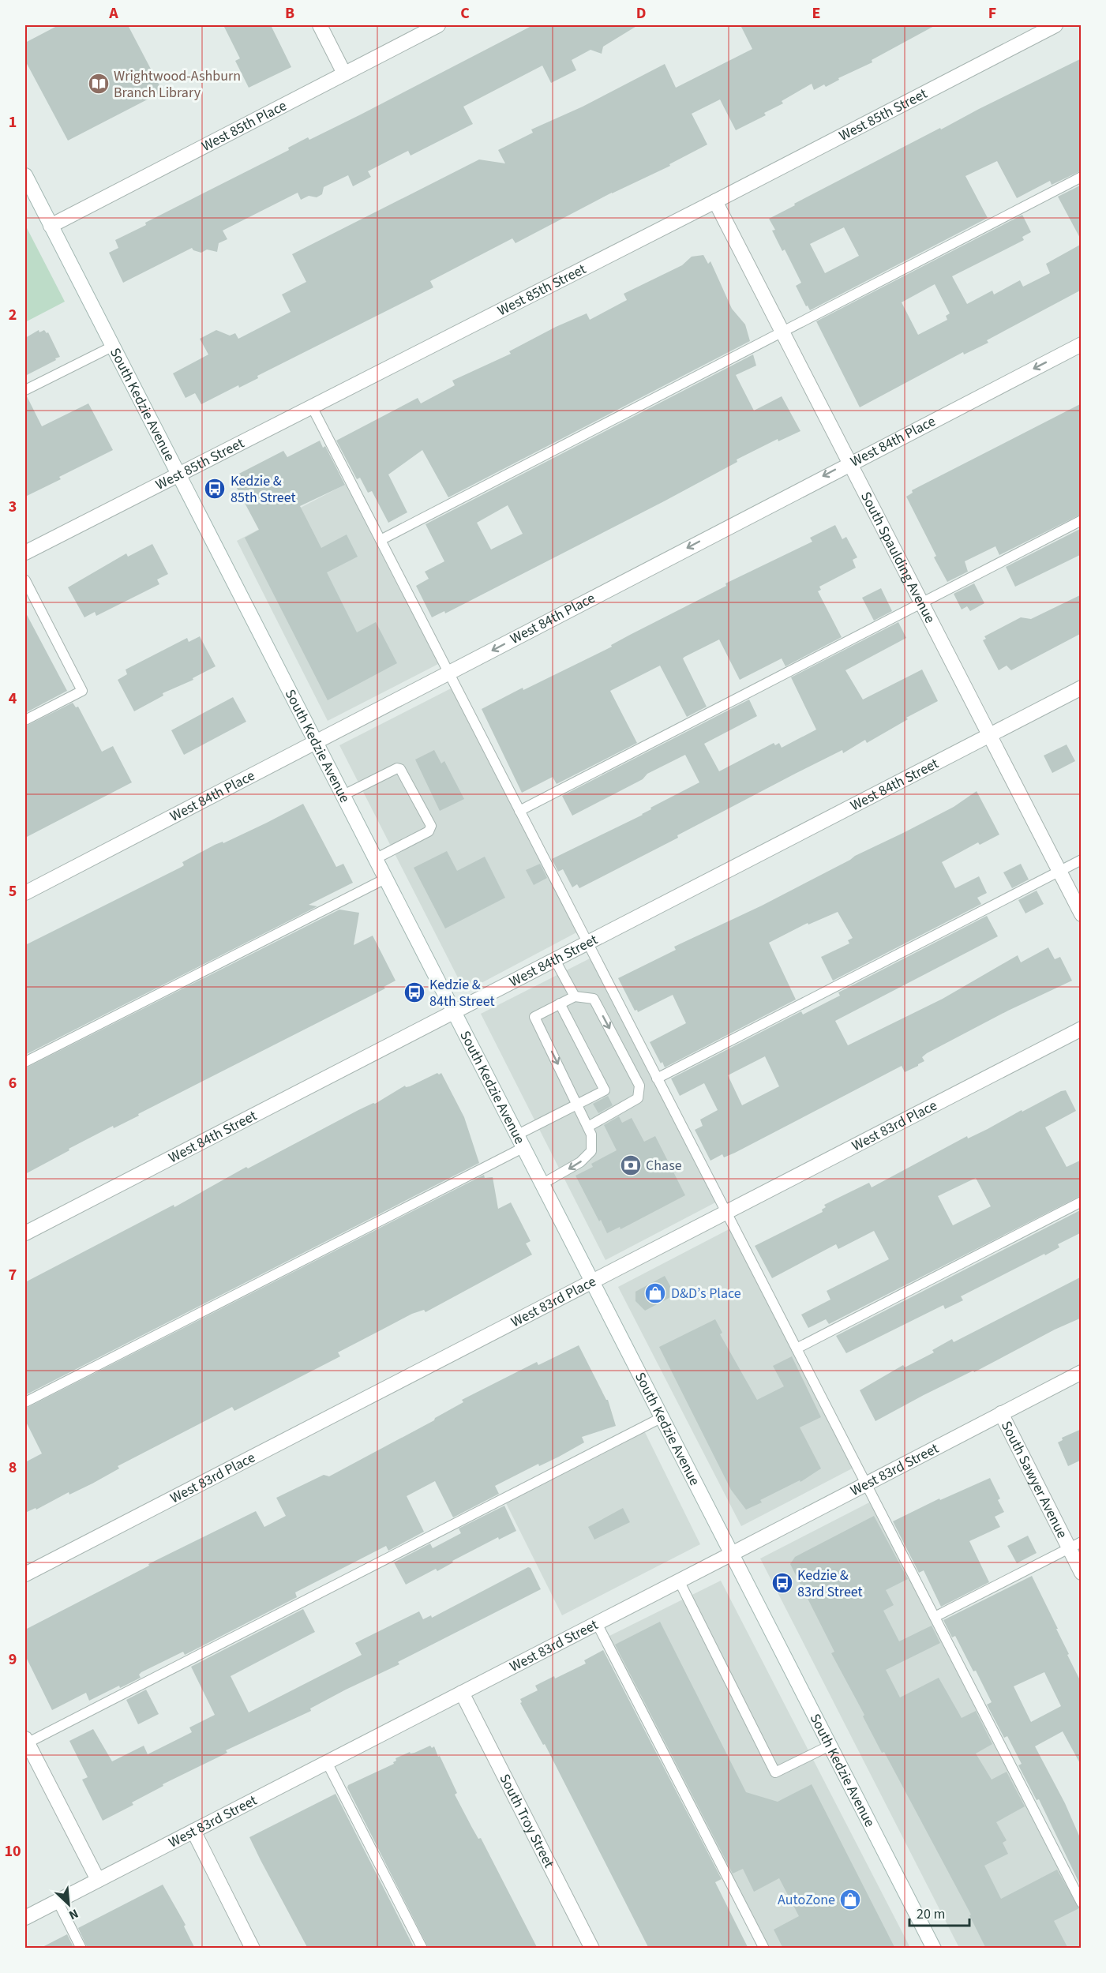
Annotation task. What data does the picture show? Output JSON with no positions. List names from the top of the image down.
{
  "streets": {
    "street": [
      "West 85th Street",
      "West 85th Place",
      "South Kedzie Avenue",
      "West 84th Place",
      "South Spaulding Avenue",
      "West 84th Street",
      "West 83rd Place",
      "West 83rd Street",
      "South Sawyer Avenue",
      "South Troy Street"
    ]
  },
  "crossings": [
    ["West 85th Street", "South Kedzie Avenue"],
    ["West 85th Street", "South Spaulding Avenue"],
    ["West 85th Place", "South Kedzie Avenue"],
    ["South Kedzie Avenue", "West 84th Place"],
    ["South Kedzie Avenue", "West 84th Street"],
    ["South Kedzie Avenue", "West 83rd Place"],
    ["South Kedzie Avenue", "West 83rd Street"],
    ["West 84th Place", "South Spaulding Avenue"],
    ["South Spaulding Avenue", "West 84th Street"],
    ["West 83rd Street", "South Sawyer Avenue"],
    ["West 83rd Street", "South Troy Street"]
  ],
  "one_way": ["West 84th Place"],
  "places": {
    "library": ["Wrightwood-Ashburn Branch Library"],
    "bus stop": ["Kedzie & 85th Street", "Kedzie & 84th Street", "Kedzie & 83rd Street"],
    "bank": ["Chase"],
    "shop": ["D&D’s Place", "AutoZone"]
  },
  "scale_bar": "20 m",
  "north": "bottom right",
  "grid": {
    "columns": [
      "A",
      "B",
      "C",
      "D",
      "E",
      "F"
    ],
    "rows": [
      "1",
      "2",
      "3",
      "4",
      "5",
      "6",
      "7",
      "8",
      "9",
      "10"
    ]
  }
}
